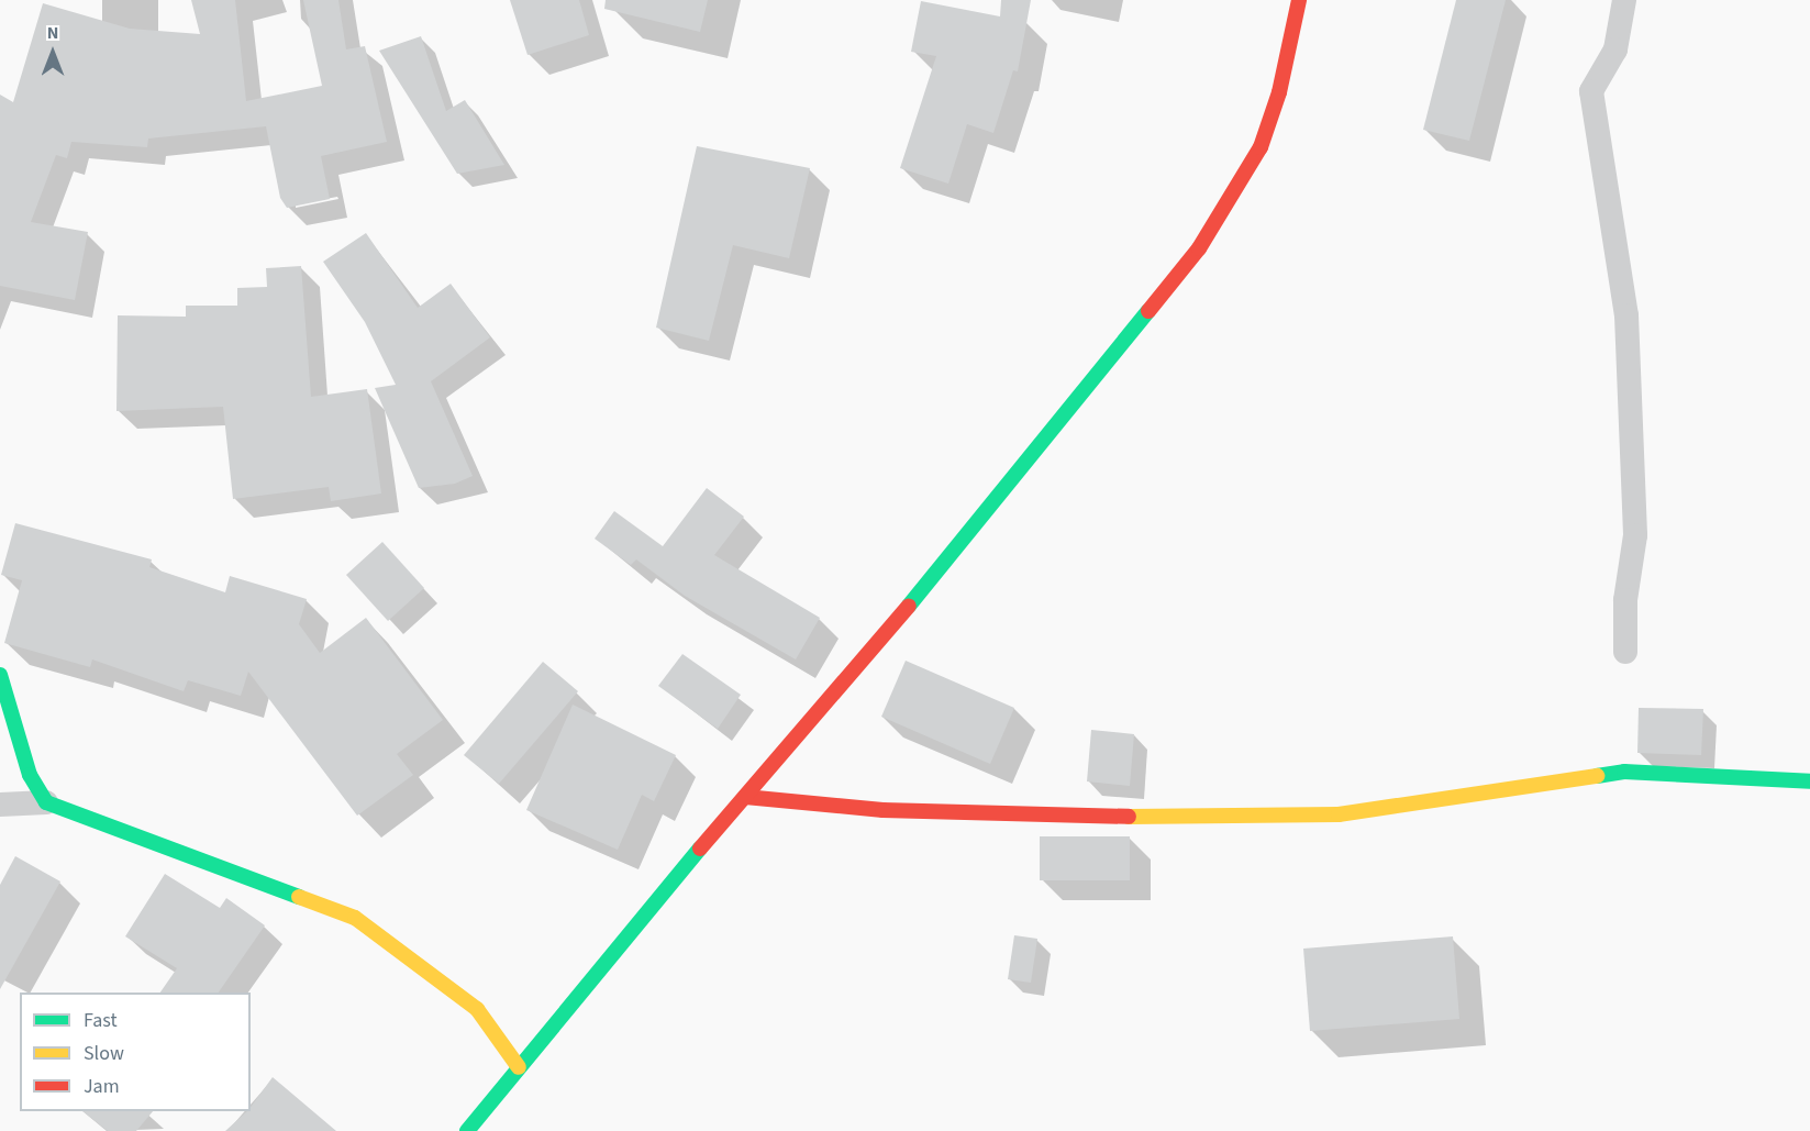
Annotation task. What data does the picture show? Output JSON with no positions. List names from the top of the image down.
{
  "legend": ["Fast", "Slow", "Jam"],
  "north": "top"
}
